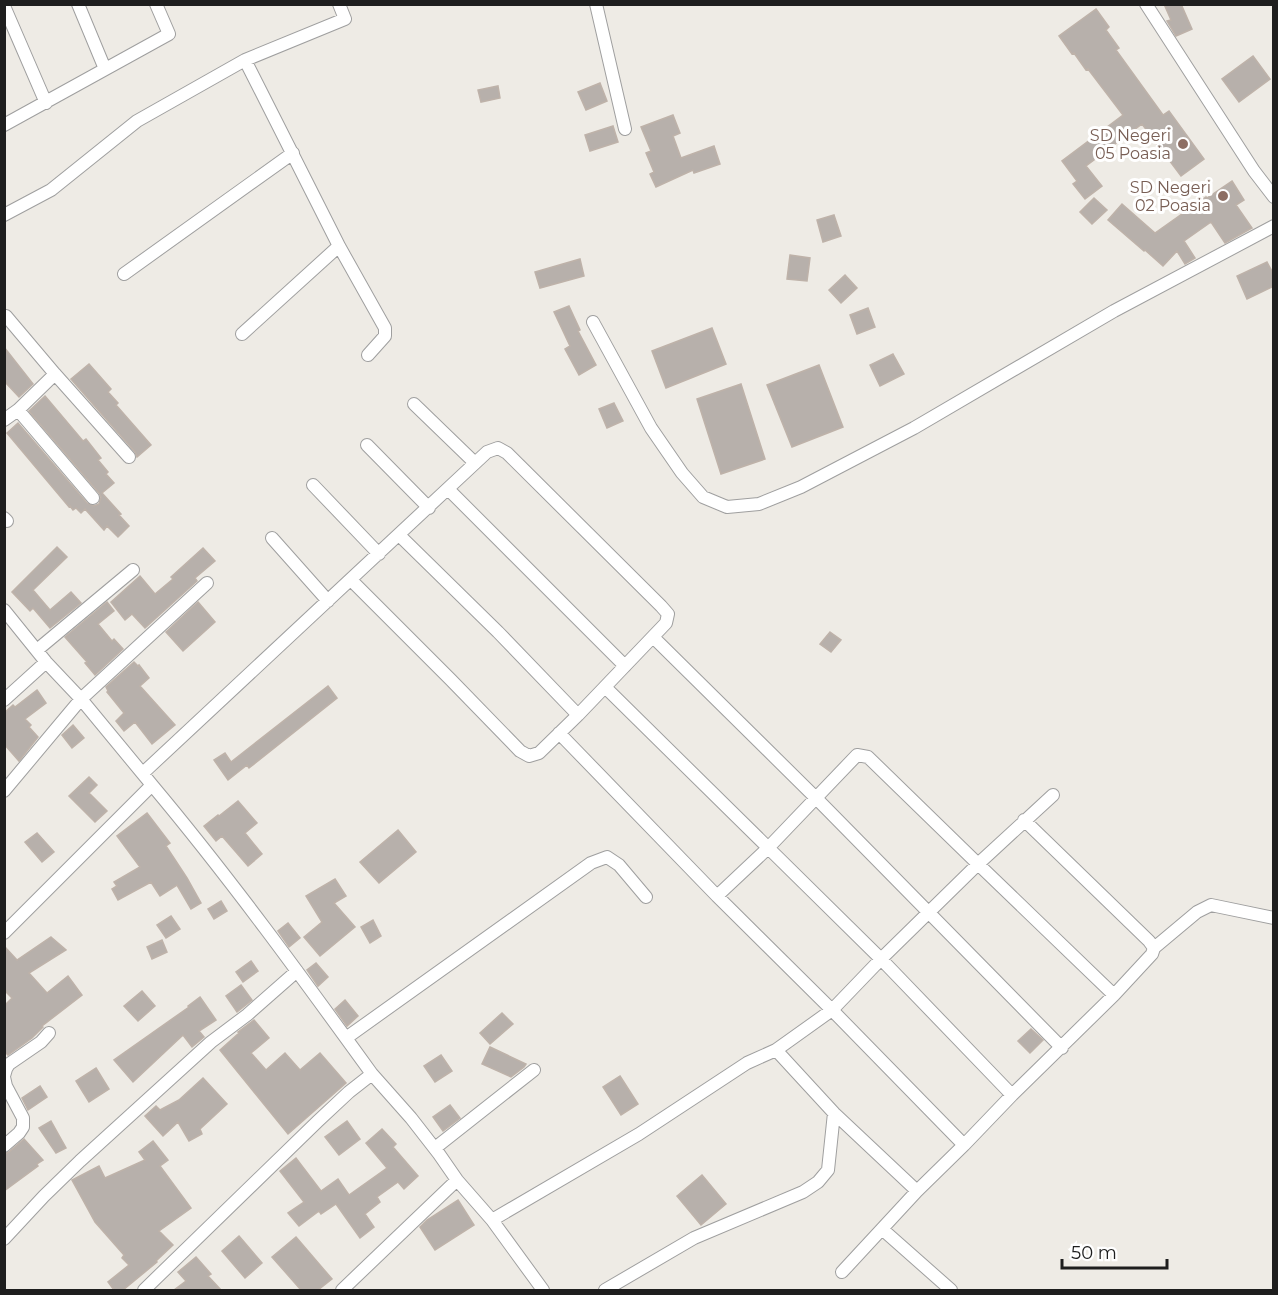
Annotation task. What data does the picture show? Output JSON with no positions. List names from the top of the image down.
{
  "places": ["SD Negeri 05 Poasia", "SD Negeri 02 Poasia"],
  "scale_bar": "50 m"
}
